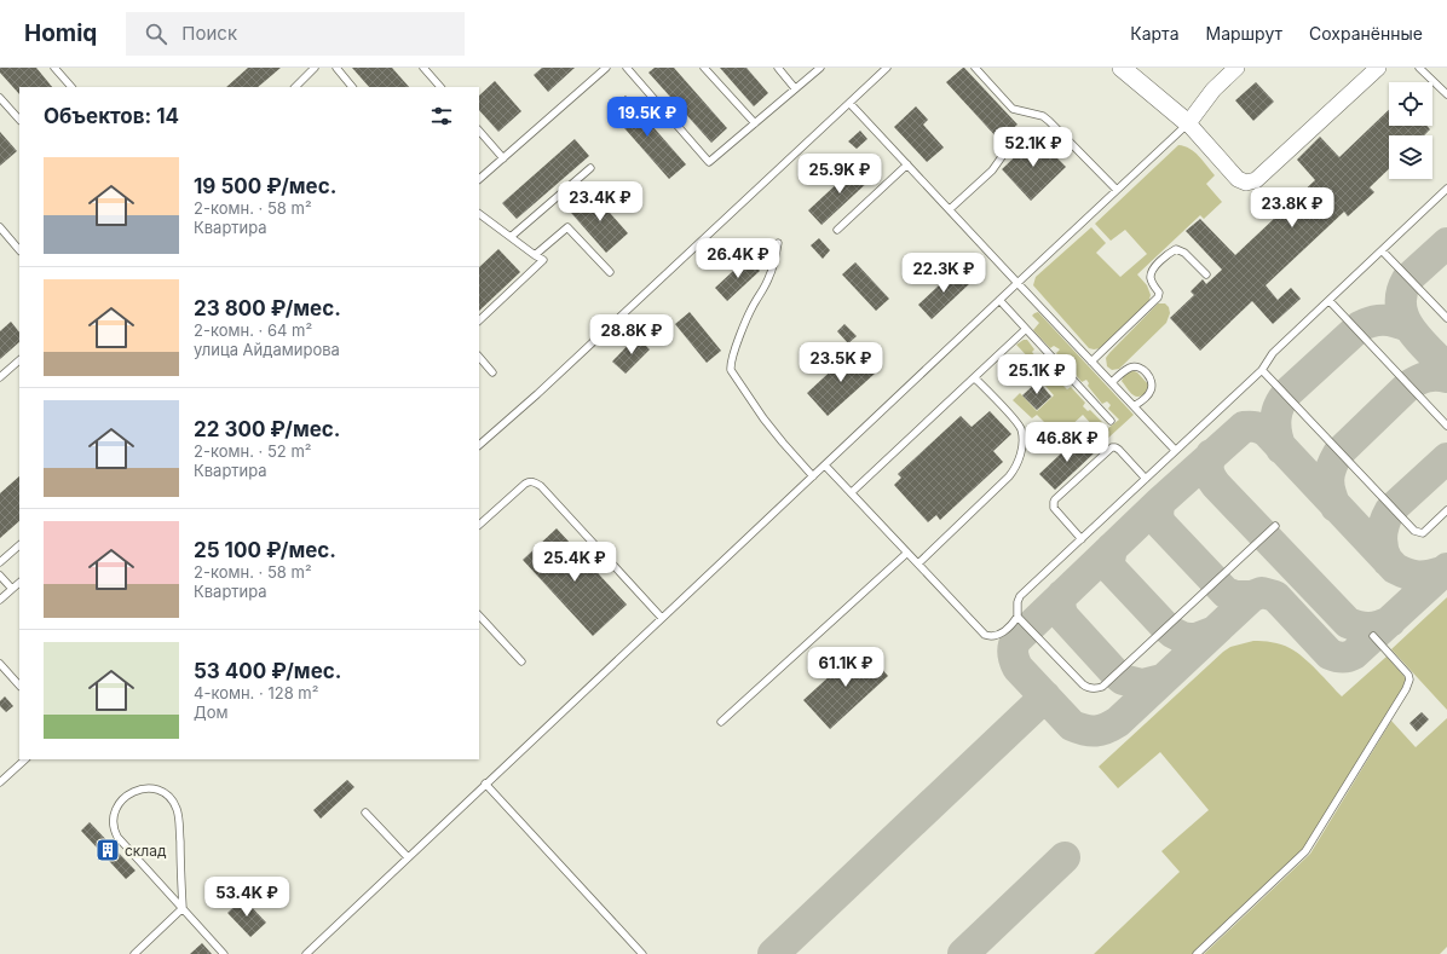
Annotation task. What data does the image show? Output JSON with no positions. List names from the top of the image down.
{
  "places": {
    "building": ["склад"]
  },
  "page": {
    "header": "Homiq",
    "search": "Поиск",
    "nav": ["Карта", "Маршрут", "Сохранённые"],
    "heading": "Объектов: 14",
    "price": [
      "19.5K ₽",
      "52.1K ₽",
      "25.9K ₽",
      "23.4K ₽",
      "23.8K ₽",
      "26.4K ₽",
      "22.3K ₽",
      "28.8K ₽",
      "23.5K ₽",
      "25.1K ₽",
      "46.8K ₽",
      "25.4K ₽",
      "61.1K ₽",
      "53.4K ₽"
    ],
    "list": [
      {
        "name": "19 500 ₽/мес.",
        "note": "2-комн. · 58 m² · Квартира"
      },
      {
        "name": "23 800 ₽/мес.",
        "note": "2-комн. · 64 m² · улица Айдамирова"
      },
      {
        "name": "22 300 ₽/мес.",
        "note": "2-комн. · 52 m² · Квартира"
      },
      {
        "name": "25 100 ₽/мес.",
        "note": "2-комн. · 58 m² · Квартира"
      },
      {
        "name": "53 400 ₽/мес.",
        "note": "4-комн. · 128 m² · Дом"
      }
    ]
  }
}
